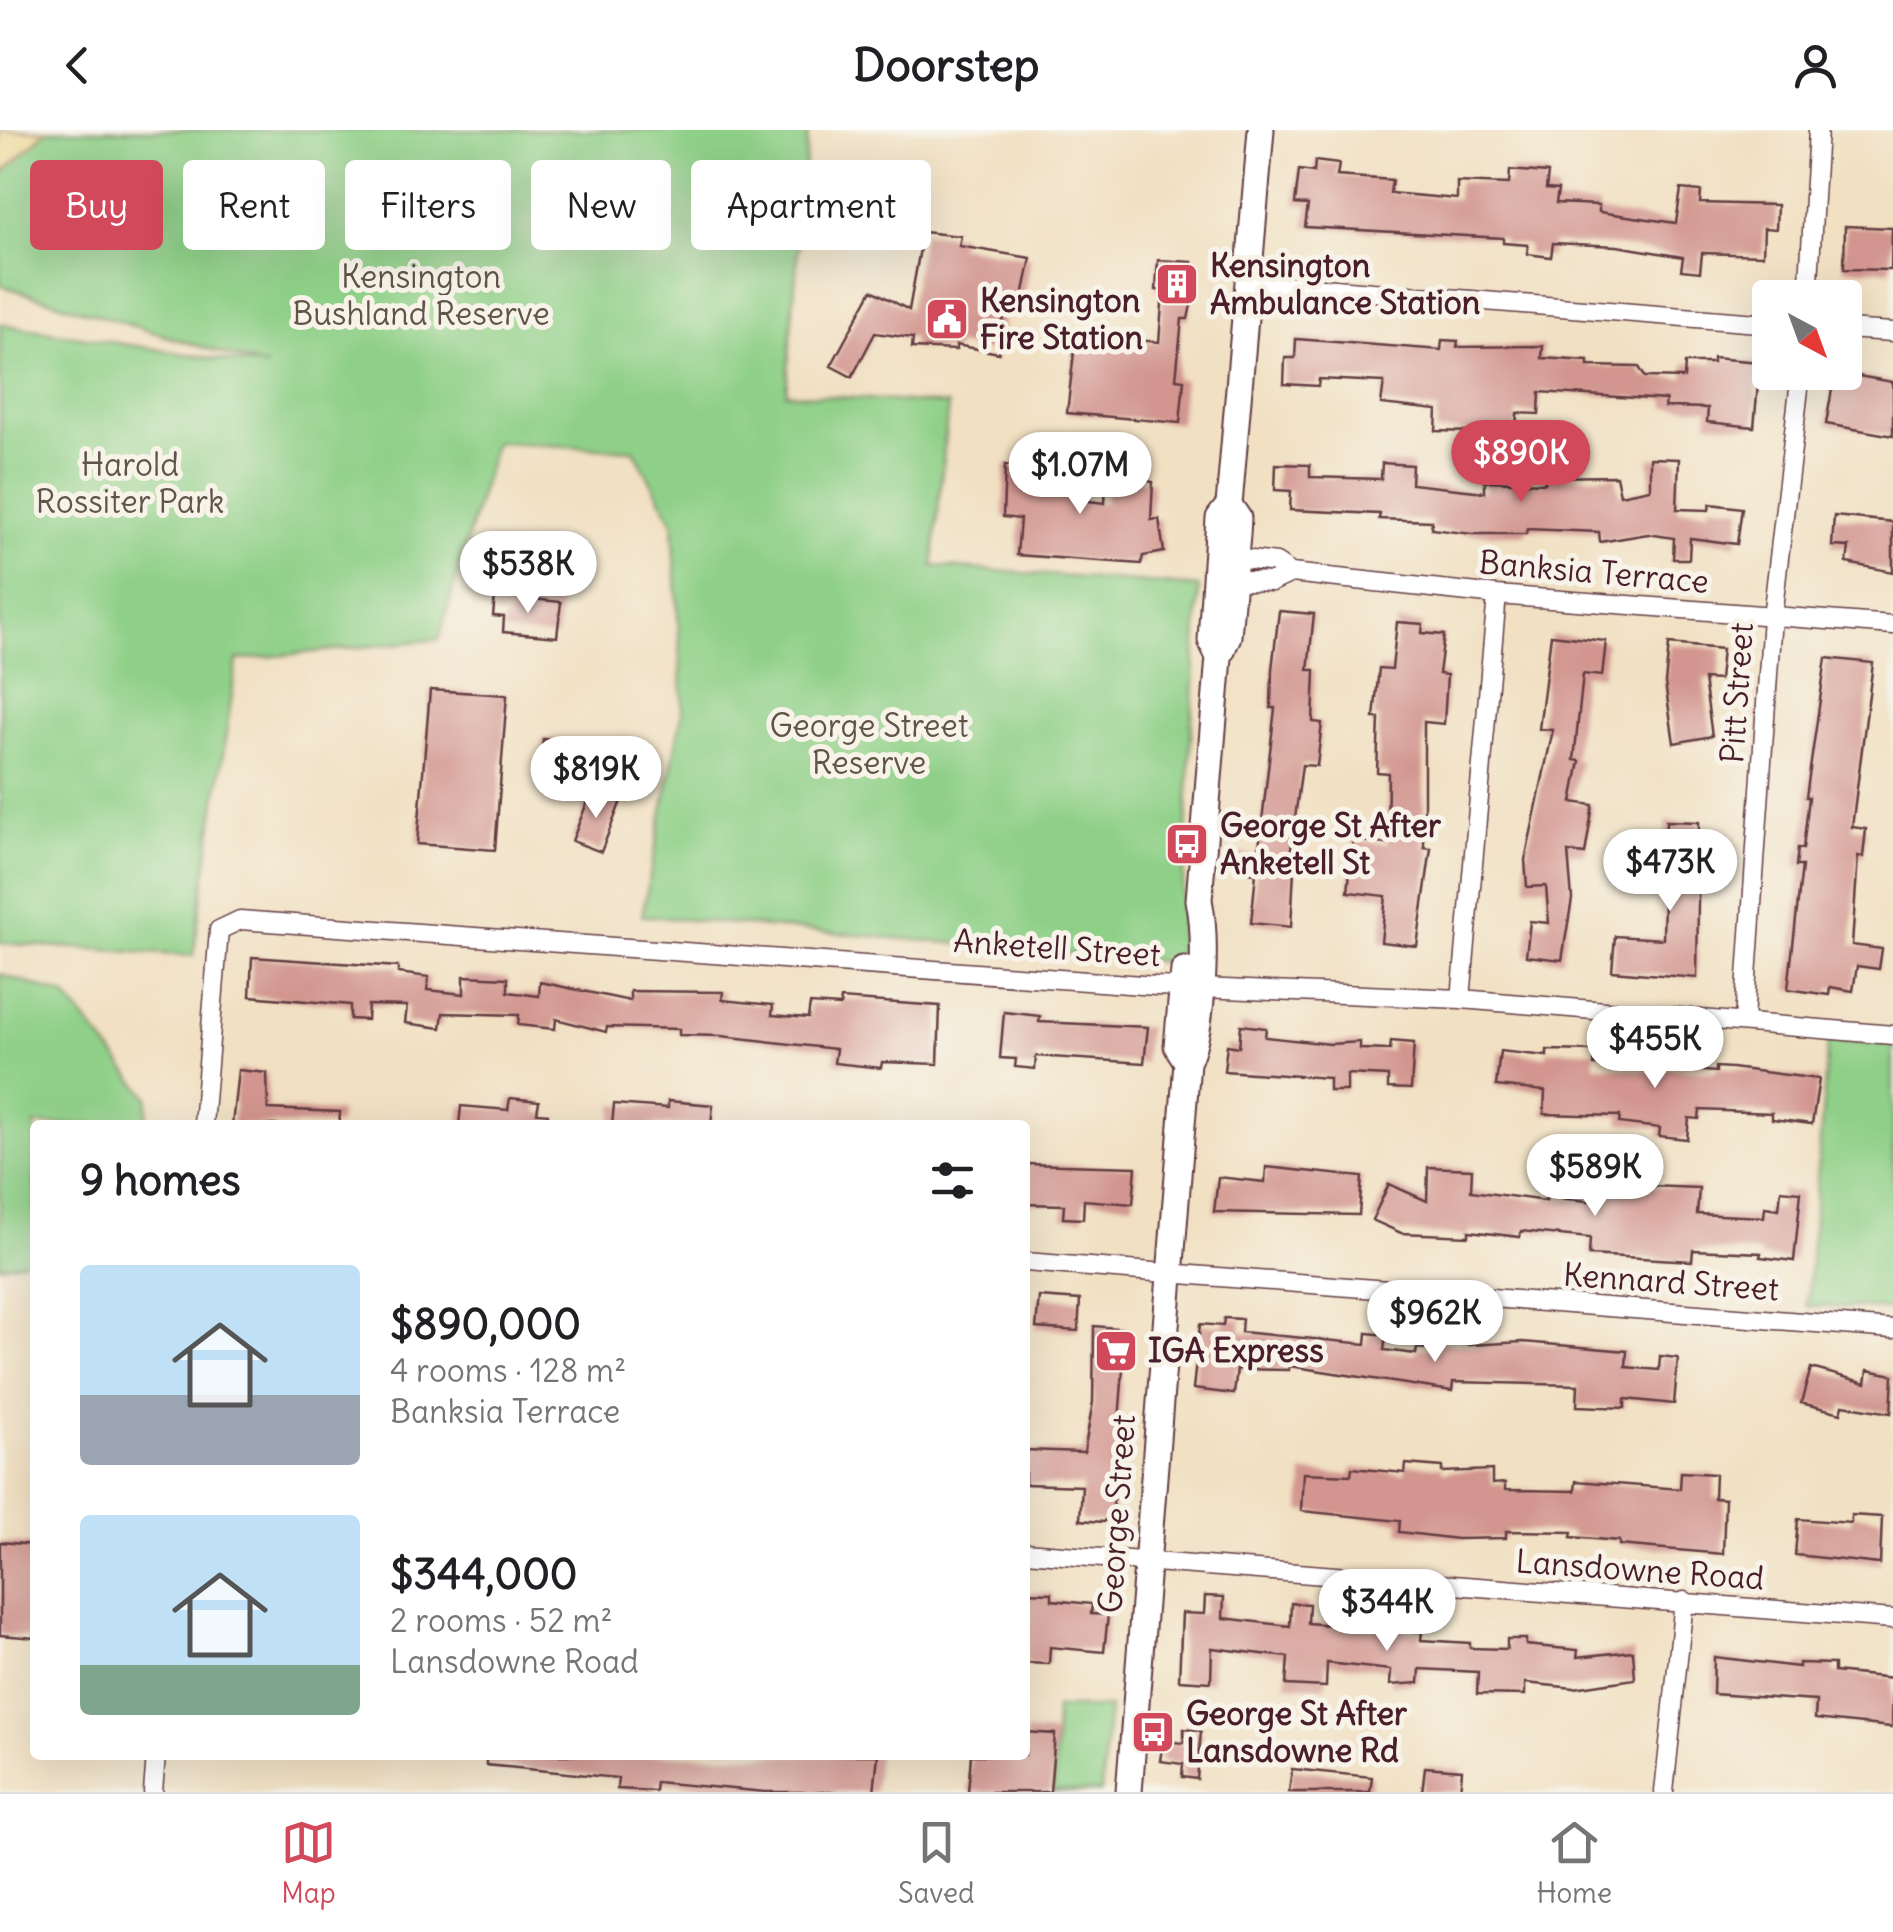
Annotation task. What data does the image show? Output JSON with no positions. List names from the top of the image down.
{
  "streets": {
    "main road": ["George Street"],
    "street": [
      "Banksia Terrace",
      "Pitt Street",
      "Anketell Street",
      "Kennard Street",
      "Lansdowne Road"
    ]
  },
  "crossings": [
    ["Banksia Terrace", "Pitt Street"],
    ["Banksia Terrace", "George Street"],
    ["Pitt Street", "Anketell Street"],
    ["Anketell Street", "George Street"],
    ["Kennard Street", "George Street"],
    ["George Street", "Lansdowne Road"]
  ],
  "parks": ["Kensington Bushland Reserve", "Harold Rossiter Park", "George Street Reserve"],
  "places": {
    "building": ["Kensington Ambulance Station"],
    "public building": ["Kensington Fire Station"],
    "bus stop": ["George St After Anketell St", "George St After Lansdowne Rd"],
    "supermarket": ["IGA Express"]
  },
  "north": "bottom right",
  "page": {
    "header": "Doorstep",
    "chip": [
      "Buy",
      "Rent",
      "Filters",
      "New",
      "Apartment"
    ],
    "price": [
      "$890K",
      "$1.07M",
      "$538K",
      "$819K",
      "$473K",
      "$455K",
      "$589K",
      "$962K",
      "$344K"
    ],
    "heading": "9 homes",
    "list": [
      {
        "name": "$890,000",
        "note": "4 rooms · 128 m² · Banksia Terrace"
      },
      {
        "name": "$344,000",
        "note": "2 rooms · 52 m² · Lansdowne Road"
      }
    ],
    "tabs": ["Map", "Saved", "Home"]
  }
}
